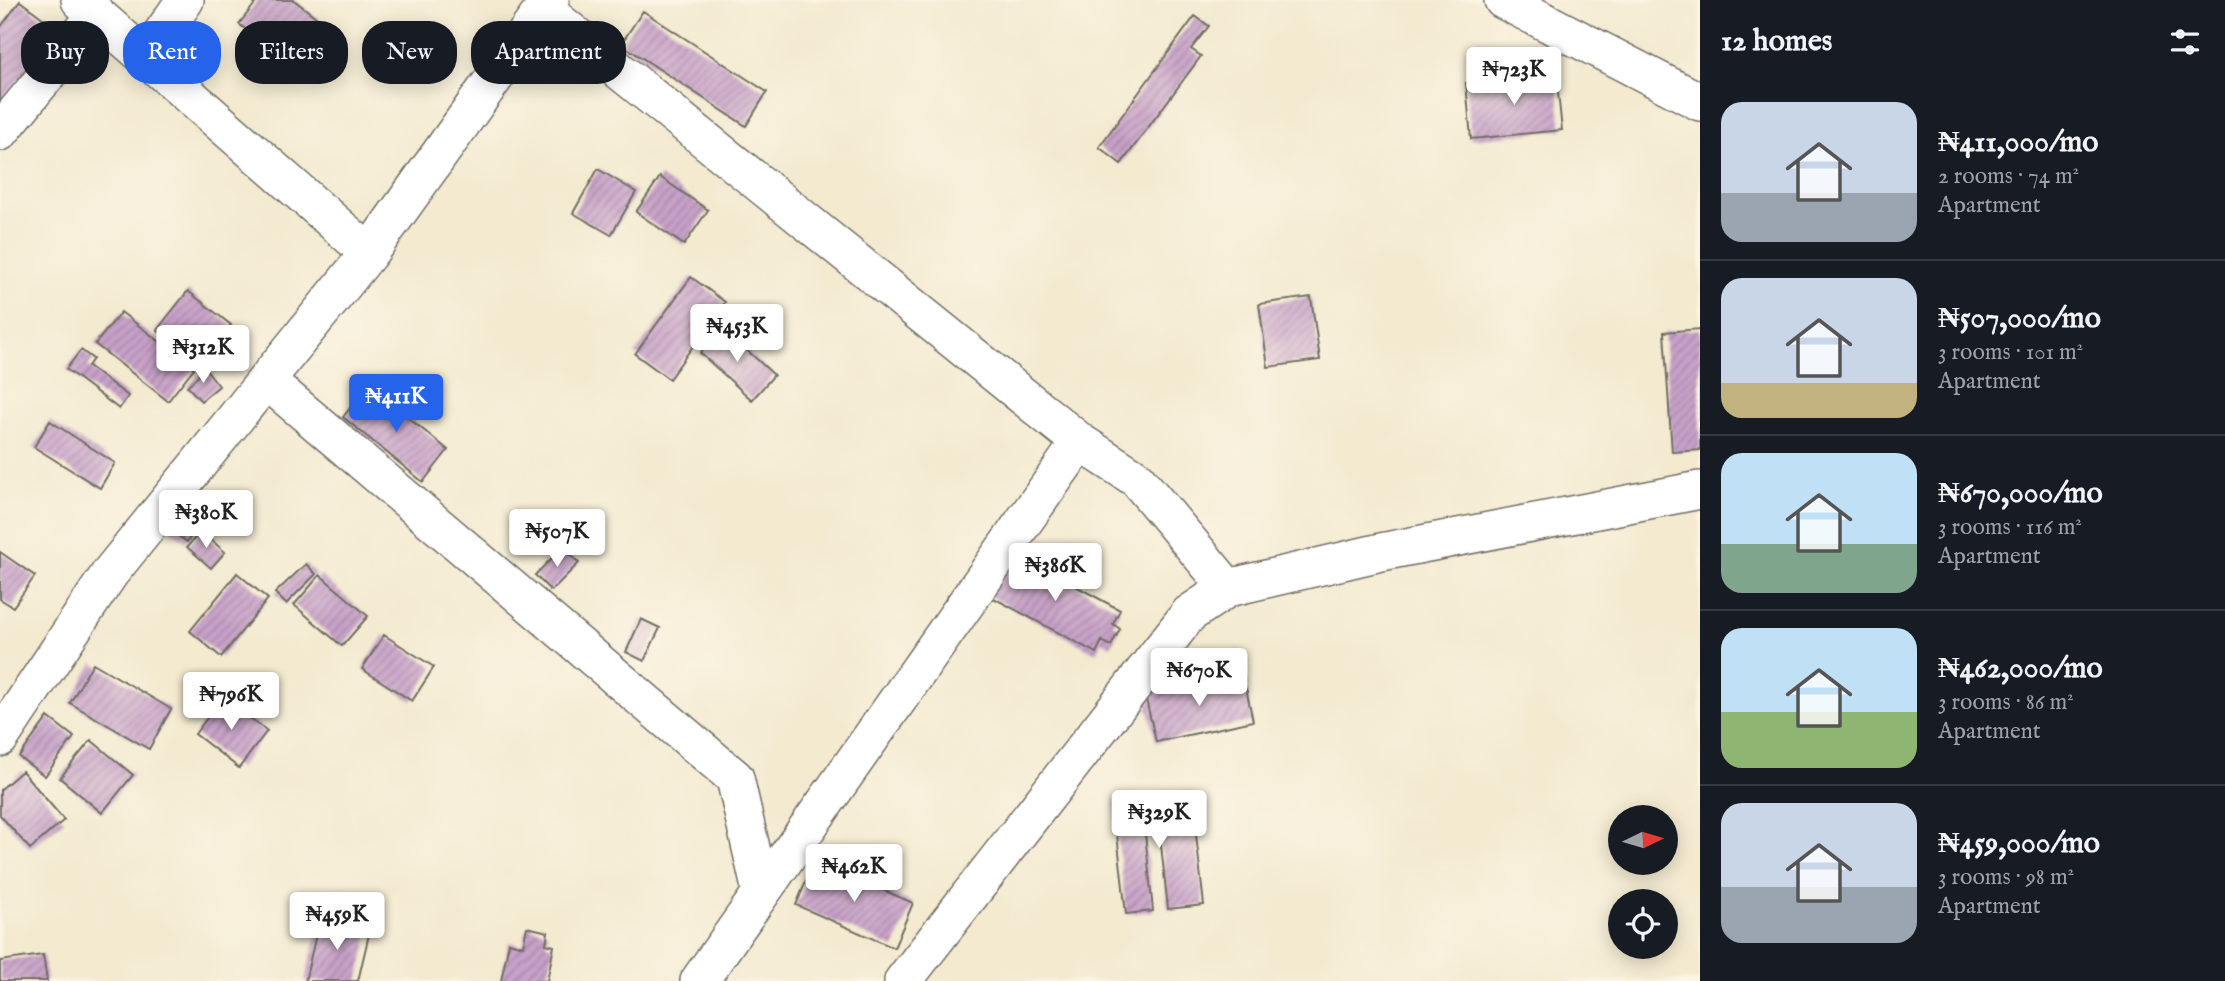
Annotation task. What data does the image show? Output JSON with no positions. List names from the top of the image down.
{
  "north": "right",
  "page": {
    "heading": "12 homes",
    "chip": [
      "Buy",
      "Rent",
      "Filters",
      "New",
      "Apartment"
    ],
    "price": [
      "₦723K",
      "₦453K",
      "₦312K",
      "₦411K",
      "₦380K",
      "₦507K",
      "₦386K",
      "₦670K",
      "₦796K",
      "₦329K",
      "₦462K",
      "₦459K"
    ],
    "list": [
      {
        "name": "₦411,000/mo",
        "note": "2 rooms · 74 m² · Apartment"
      },
      {
        "name": "₦507,000/mo",
        "note": "3 rooms · 101 m² · Apartment"
      },
      {
        "name": "₦670,000/mo",
        "note": "3 rooms · 116 m² · Apartment"
      },
      {
        "name": "₦462,000/mo",
        "note": "3 rooms · 86 m² · Apartment"
      },
      {
        "name": "₦459,000/mo",
        "note": "3 rooms · 98 m² · Apartment"
      }
    ]
  }
}
